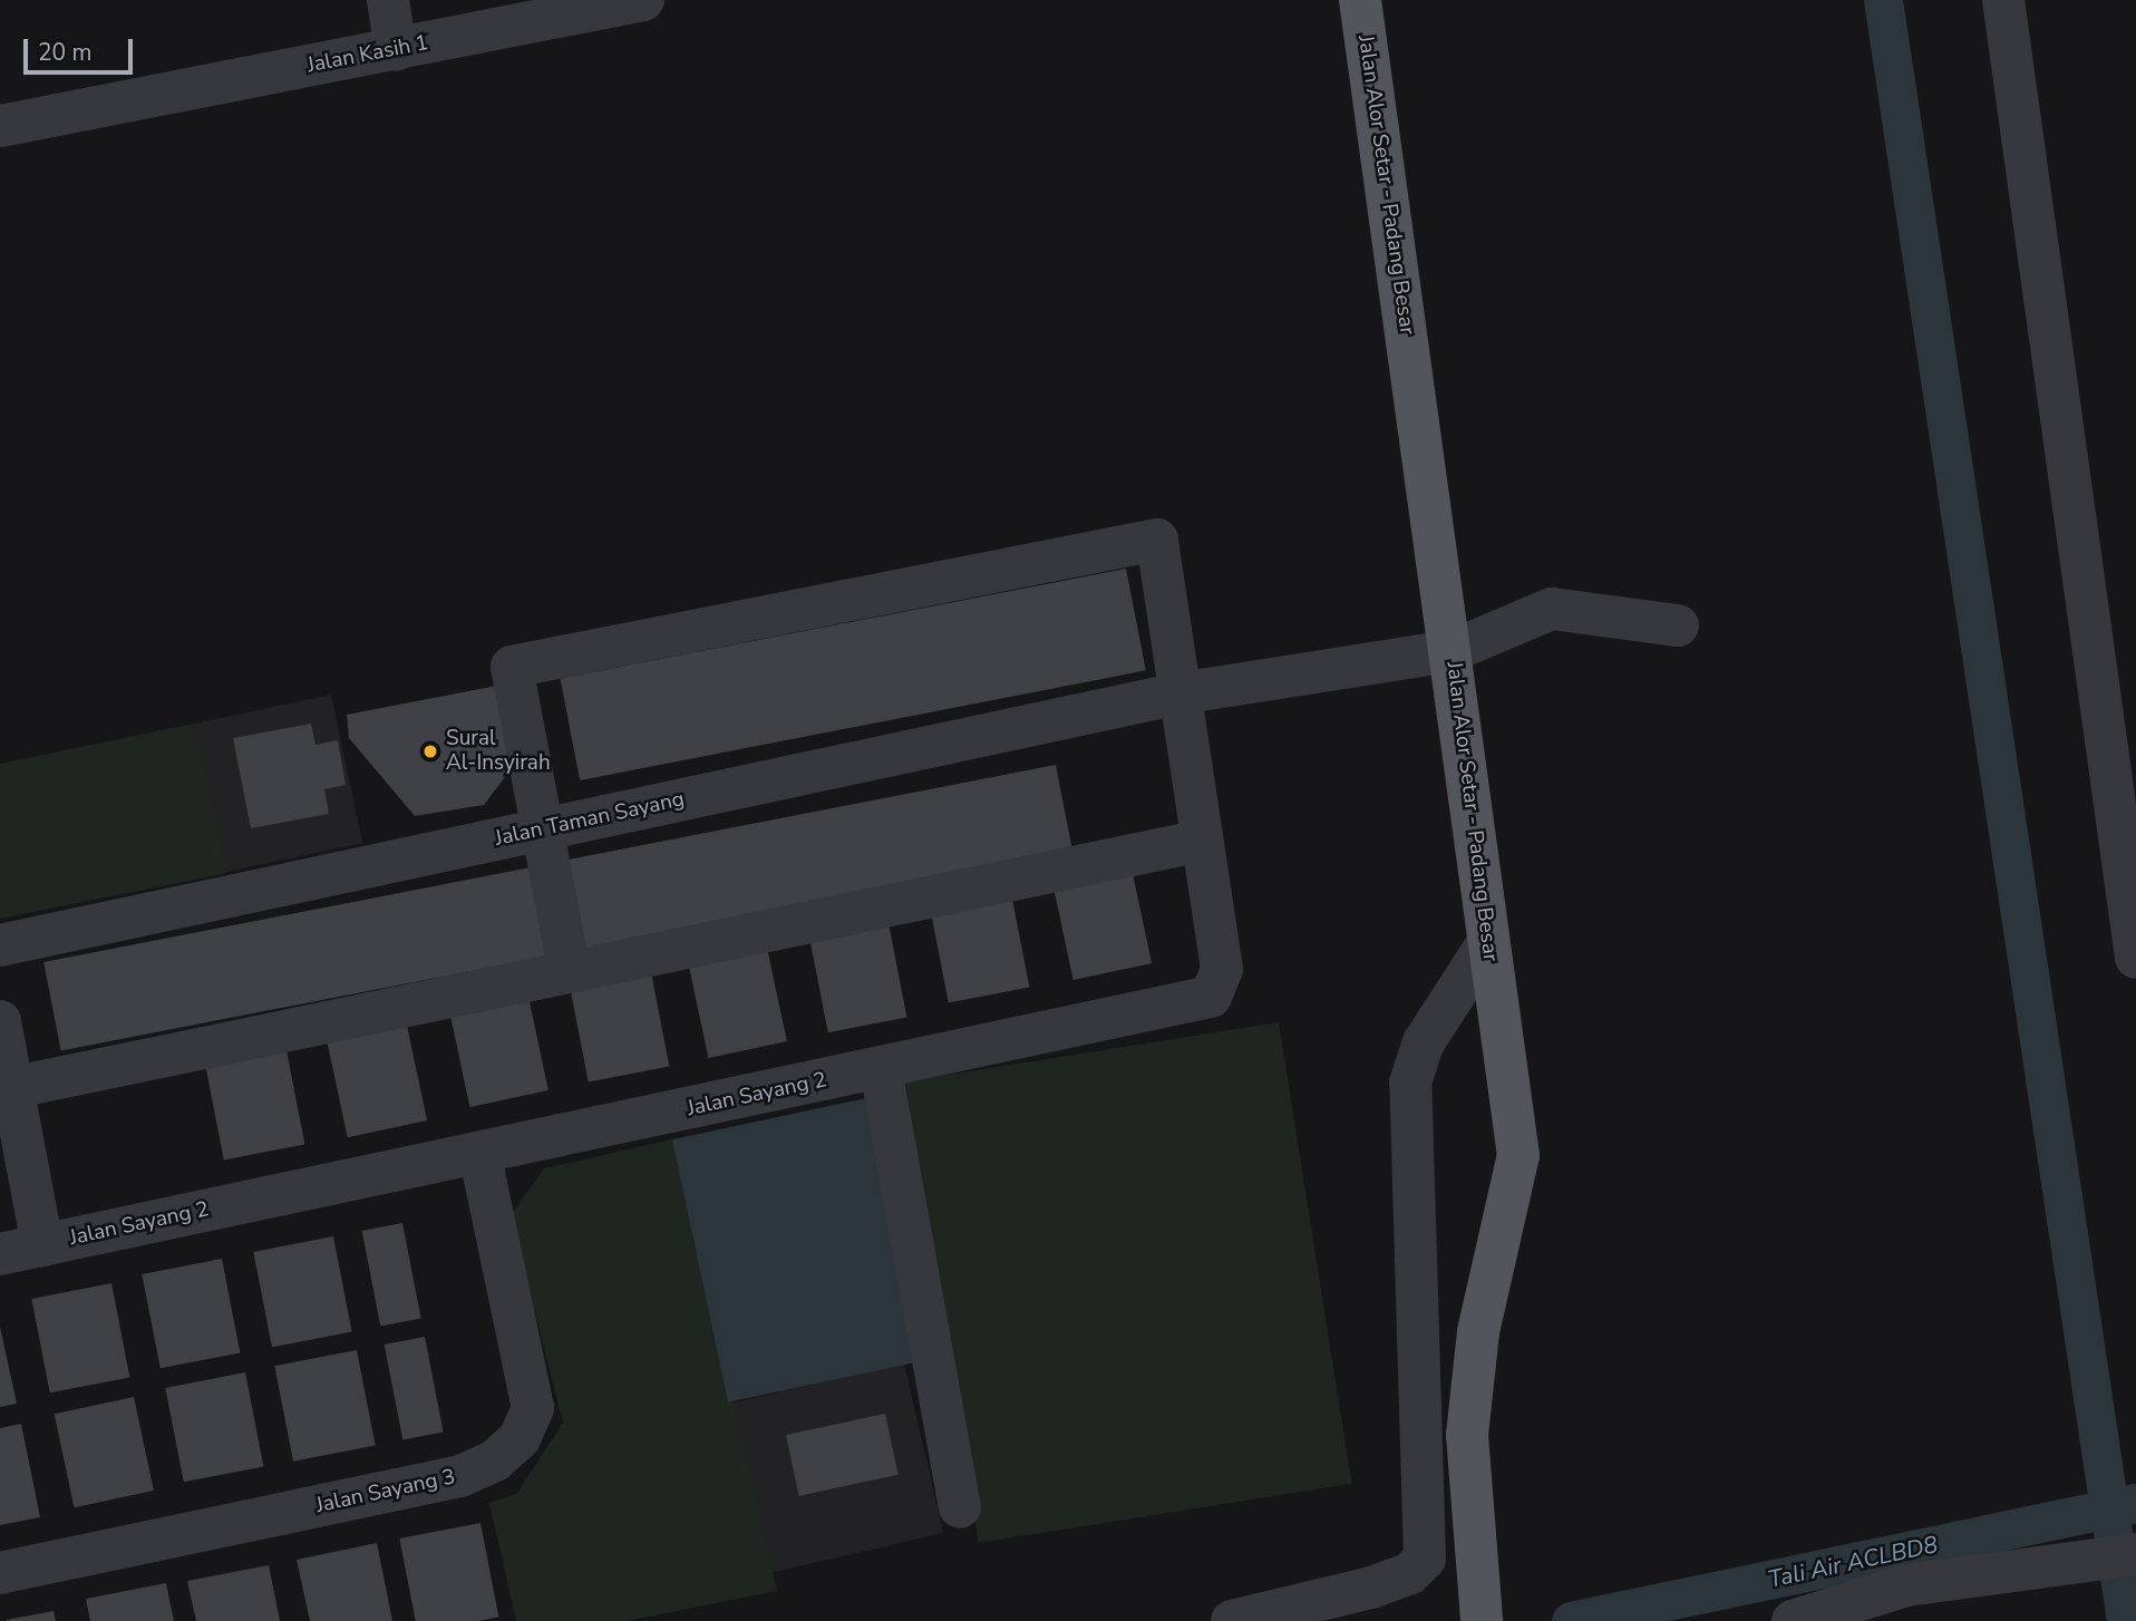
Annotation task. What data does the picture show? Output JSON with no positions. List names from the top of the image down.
{
  "streets": {
    "main road": ["Jalan Alor Setar - Padang Besar"],
    "street": [
      "Jalan Kasih 1",
      "Jalan Taman Sayang",
      "Jalan Sayang 2",
      "Jalan Sayang 3"
    ]
  },
  "crossings": [
    ["Jalan Alor Setar - Padang Besar", "Jalan Taman Sayang"],
    ["Jalan Taman Sayang", "Jalan Sayang 2"],
    ["Jalan Sayang 2", "Jalan Sayang 3"]
  ],
  "water": ["Tali Air ACLBD8"],
  "places": ["Sural Al-Insyirah"],
  "scale_bar": "20 m"
}
